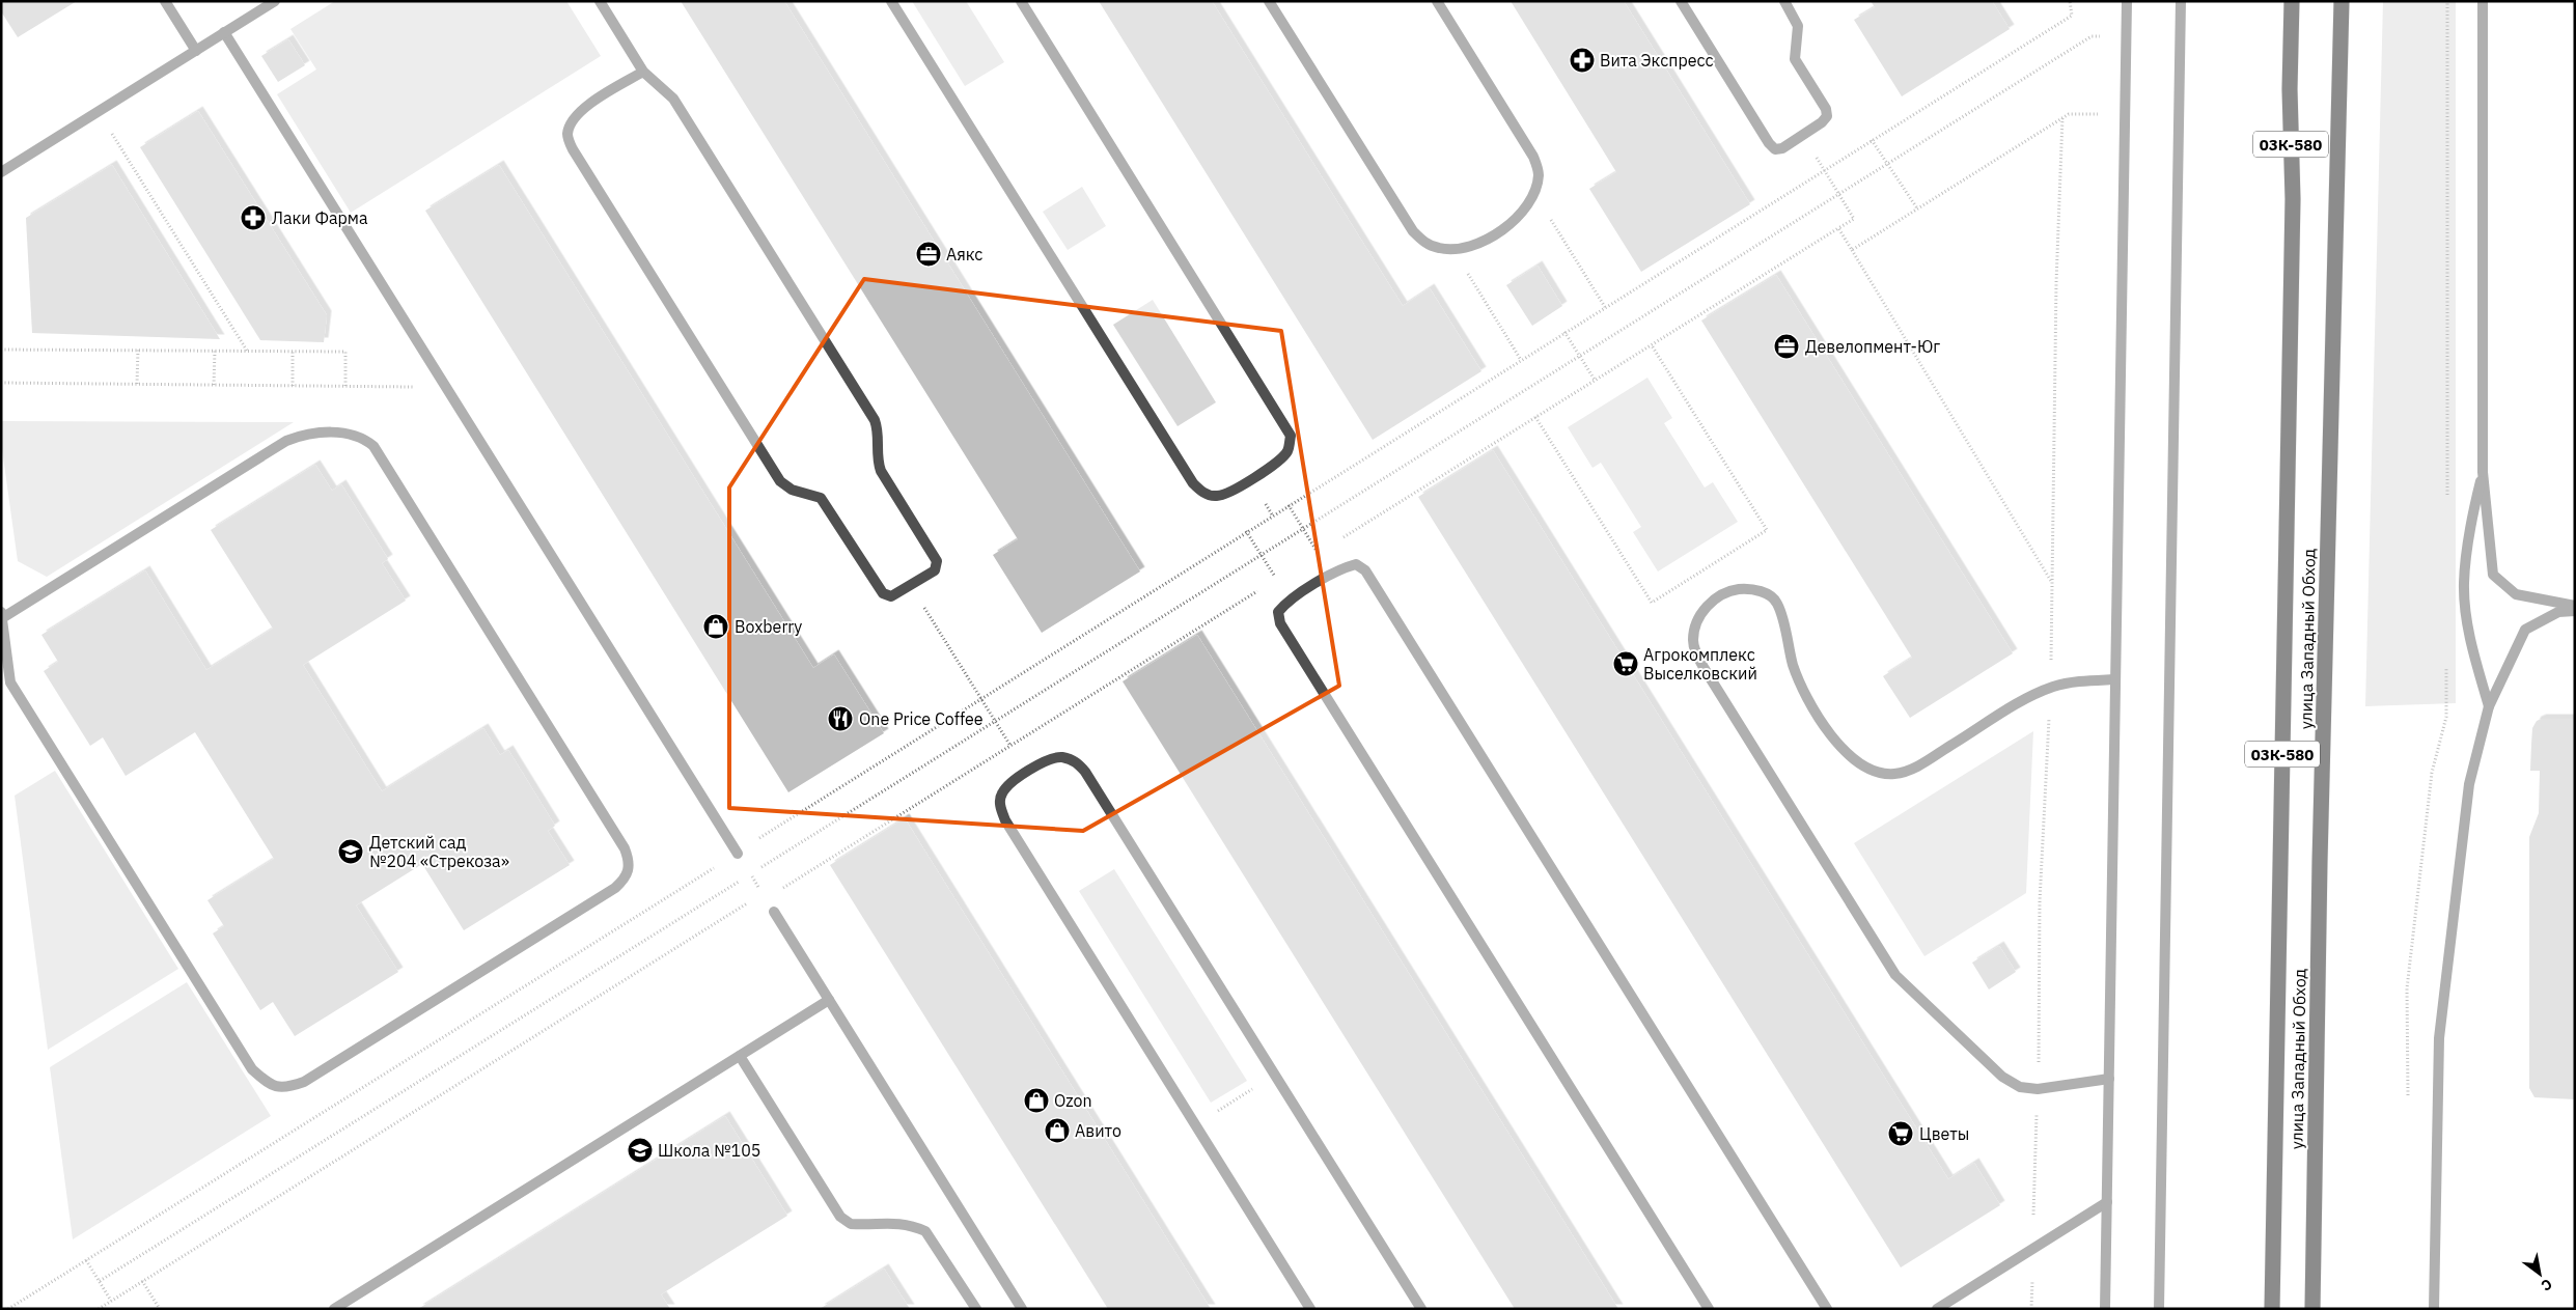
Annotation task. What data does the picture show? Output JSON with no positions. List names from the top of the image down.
{
  "streets": {
    "highway": ["03К-580", "улица Западный Обход"]
  },
  "places": {
    "pharmacy": ["Вита Экспресс", "Лаки Фарма"],
    "office": ["Аякс", "Девелопмент-Юг"],
    "shop": ["Boxberry", "Ozon", "Авито"],
    "supermarket": ["Агрокомплекс Выселковский", "Цветы"],
    "restaurant": ["One Price Coffee"],
    "school or university": ["Детский сад №204 «Стрекоза»", "Школа №105"]
  },
  "north": "bottom right"
}
